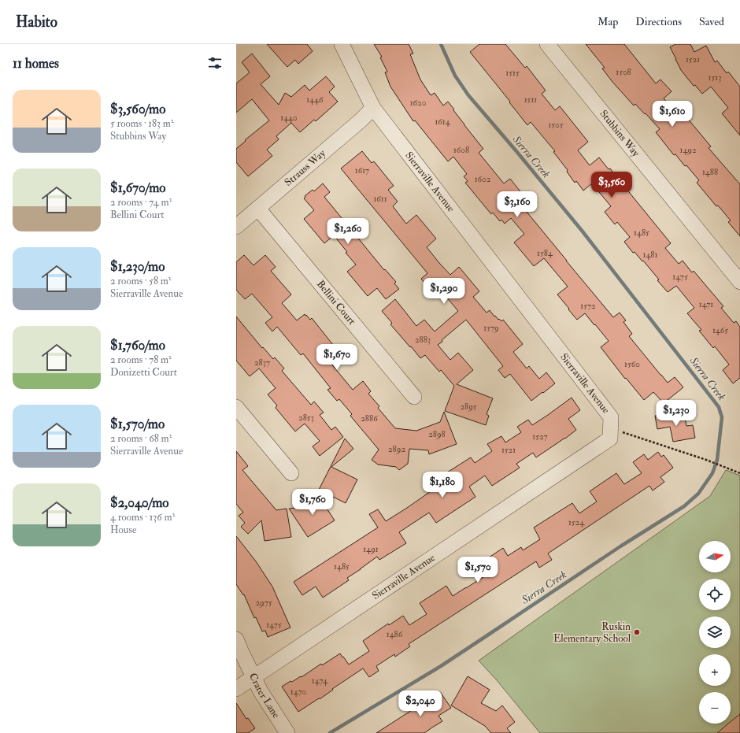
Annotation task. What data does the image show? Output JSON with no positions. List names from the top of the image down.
{
  "streets": {
    "street": [
      "Stubbins Way",
      "Strauss Way",
      "Sierraville Avenue",
      "Bellini Court",
      "Crater Lane"
    ]
  },
  "crossings": [
    ["Strauss Way", "Sierraville Avenue"],
    ["Strauss Way", "Bellini Court"],
    ["Sierraville Avenue", "Crater Lane"]
  ],
  "water": ["Sierra Creek"],
  "places": ["Ruskin Elementary School"],
  "house_numbers": [
    "1521",
    "1508",
    "1515",
    "1513",
    "1446",
    "1511",
    "1620",
    "1440",
    "1614",
    "1505",
    "1608",
    "1492",
    "1617",
    "1488",
    "1602",
    "1611",
    "1485",
    "1584",
    "1481",
    "1475",
    "1471",
    "1572",
    "1579",
    "1465",
    "2883",
    "2837",
    "1560",
    "2895",
    "2853",
    "2886",
    "2898",
    "1527",
    "2892",
    "1521",
    "1524",
    "1491",
    "1485",
    "2975",
    "1475",
    "1486",
    "1474",
    "1470"
  ],
  "north": "right",
  "page": {
    "header": "Habito",
    "nav": ["Map", "Directions", "Saved"],
    "heading": "11 homes",
    "list": [
      {
        "name": "$3,560/mo",
        "note": "5 rooms · 183 m² · Stubbins Way"
      },
      {
        "name": "$1,670/mo",
        "note": "2 rooms · 74 m² · Bellini Court"
      },
      {
        "name": "$1,230/mo",
        "note": "2 rooms · 58 m² · Sierraville Avenue"
      },
      {
        "name": "$1,760/mo",
        "note": "2 rooms · 78 m² · Donizetti Court"
      },
      {
        "name": "$1,570/mo",
        "note": "2 rooms · 68 m² · Sierraville Avenue"
      },
      {
        "name": "$2,040/mo",
        "note": "4 rooms · 136 m² · House"
      }
    ],
    "price": [
      "$1,610",
      "$3,560",
      "$3,160",
      "$1,260",
      "$1,290",
      "$1,670",
      "$1,230",
      "$1,180",
      "$1,760",
      "$1,570",
      "$2,040"
    ],
    "map_buttons": ["+", "−"]
  }
}
